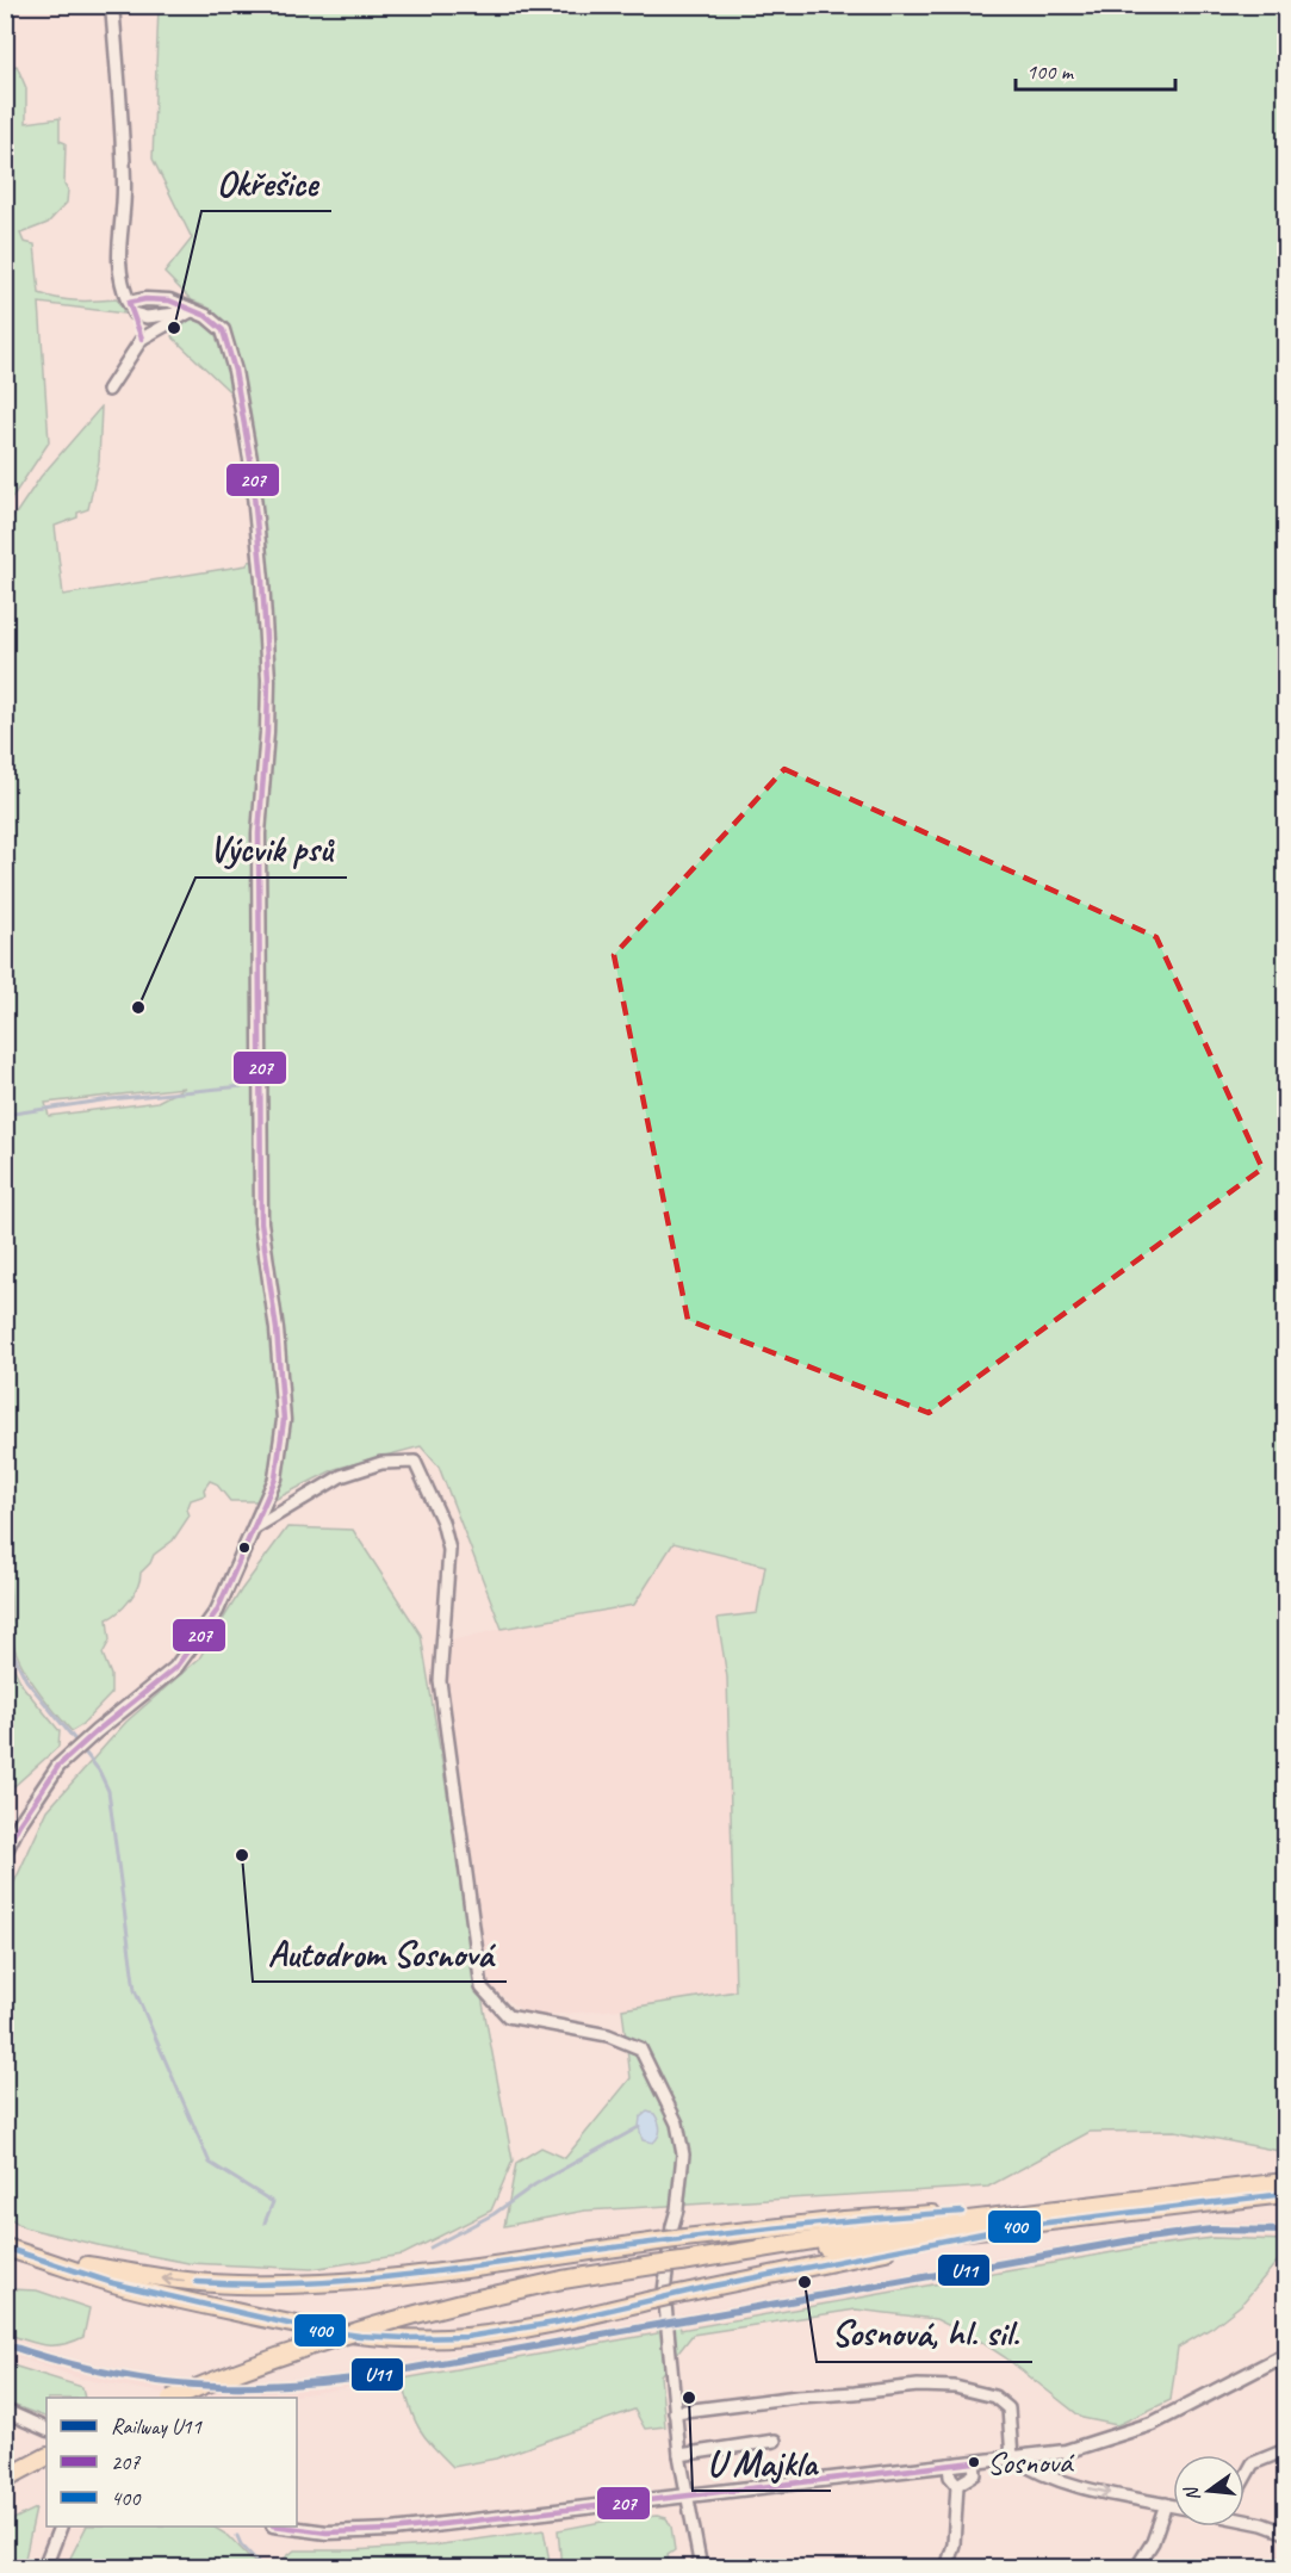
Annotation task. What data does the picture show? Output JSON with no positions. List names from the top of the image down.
{
  "places": [
    "Okřešice",
    "Výcvik psů",
    "Autodrom Sosnová",
    "Sosnová, hl. sil.",
    "U Majkla",
    "Sosnová"
  ],
  "lines": ["transit line 207", "transit line 400", "rail line U11"],
  "legend": ["Railway U11", "207", "400"],
  "scale_bar": "100 m",
  "north": "left"
}
